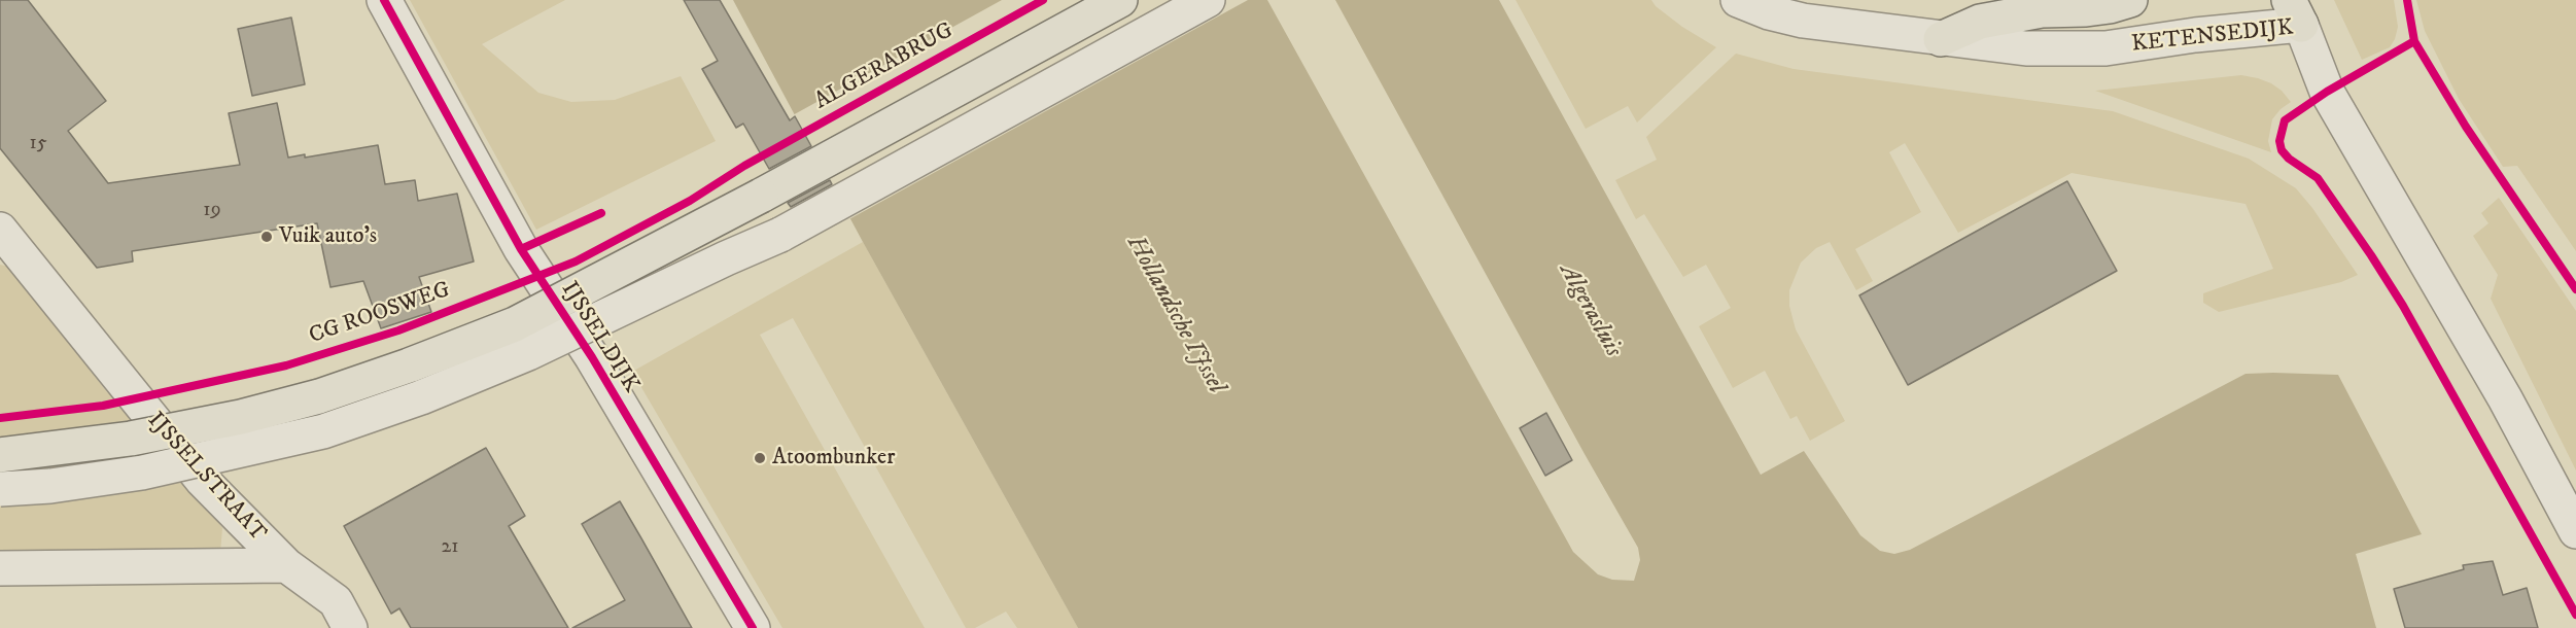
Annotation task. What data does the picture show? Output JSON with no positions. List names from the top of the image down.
{
  "streets": {
    "street": ["KETENSEDIJK", "IJSSELDIJK", "IJSSELSTRAAT"],
    "cycle path": ["ALGERABRUG"]
  },
  "water": ["Algerasluis", "Hollandsche IJssel"],
  "places": ["Vuik auto's", "Atoombunker"],
  "house_numbers": ["15", "19", "21"]
}
